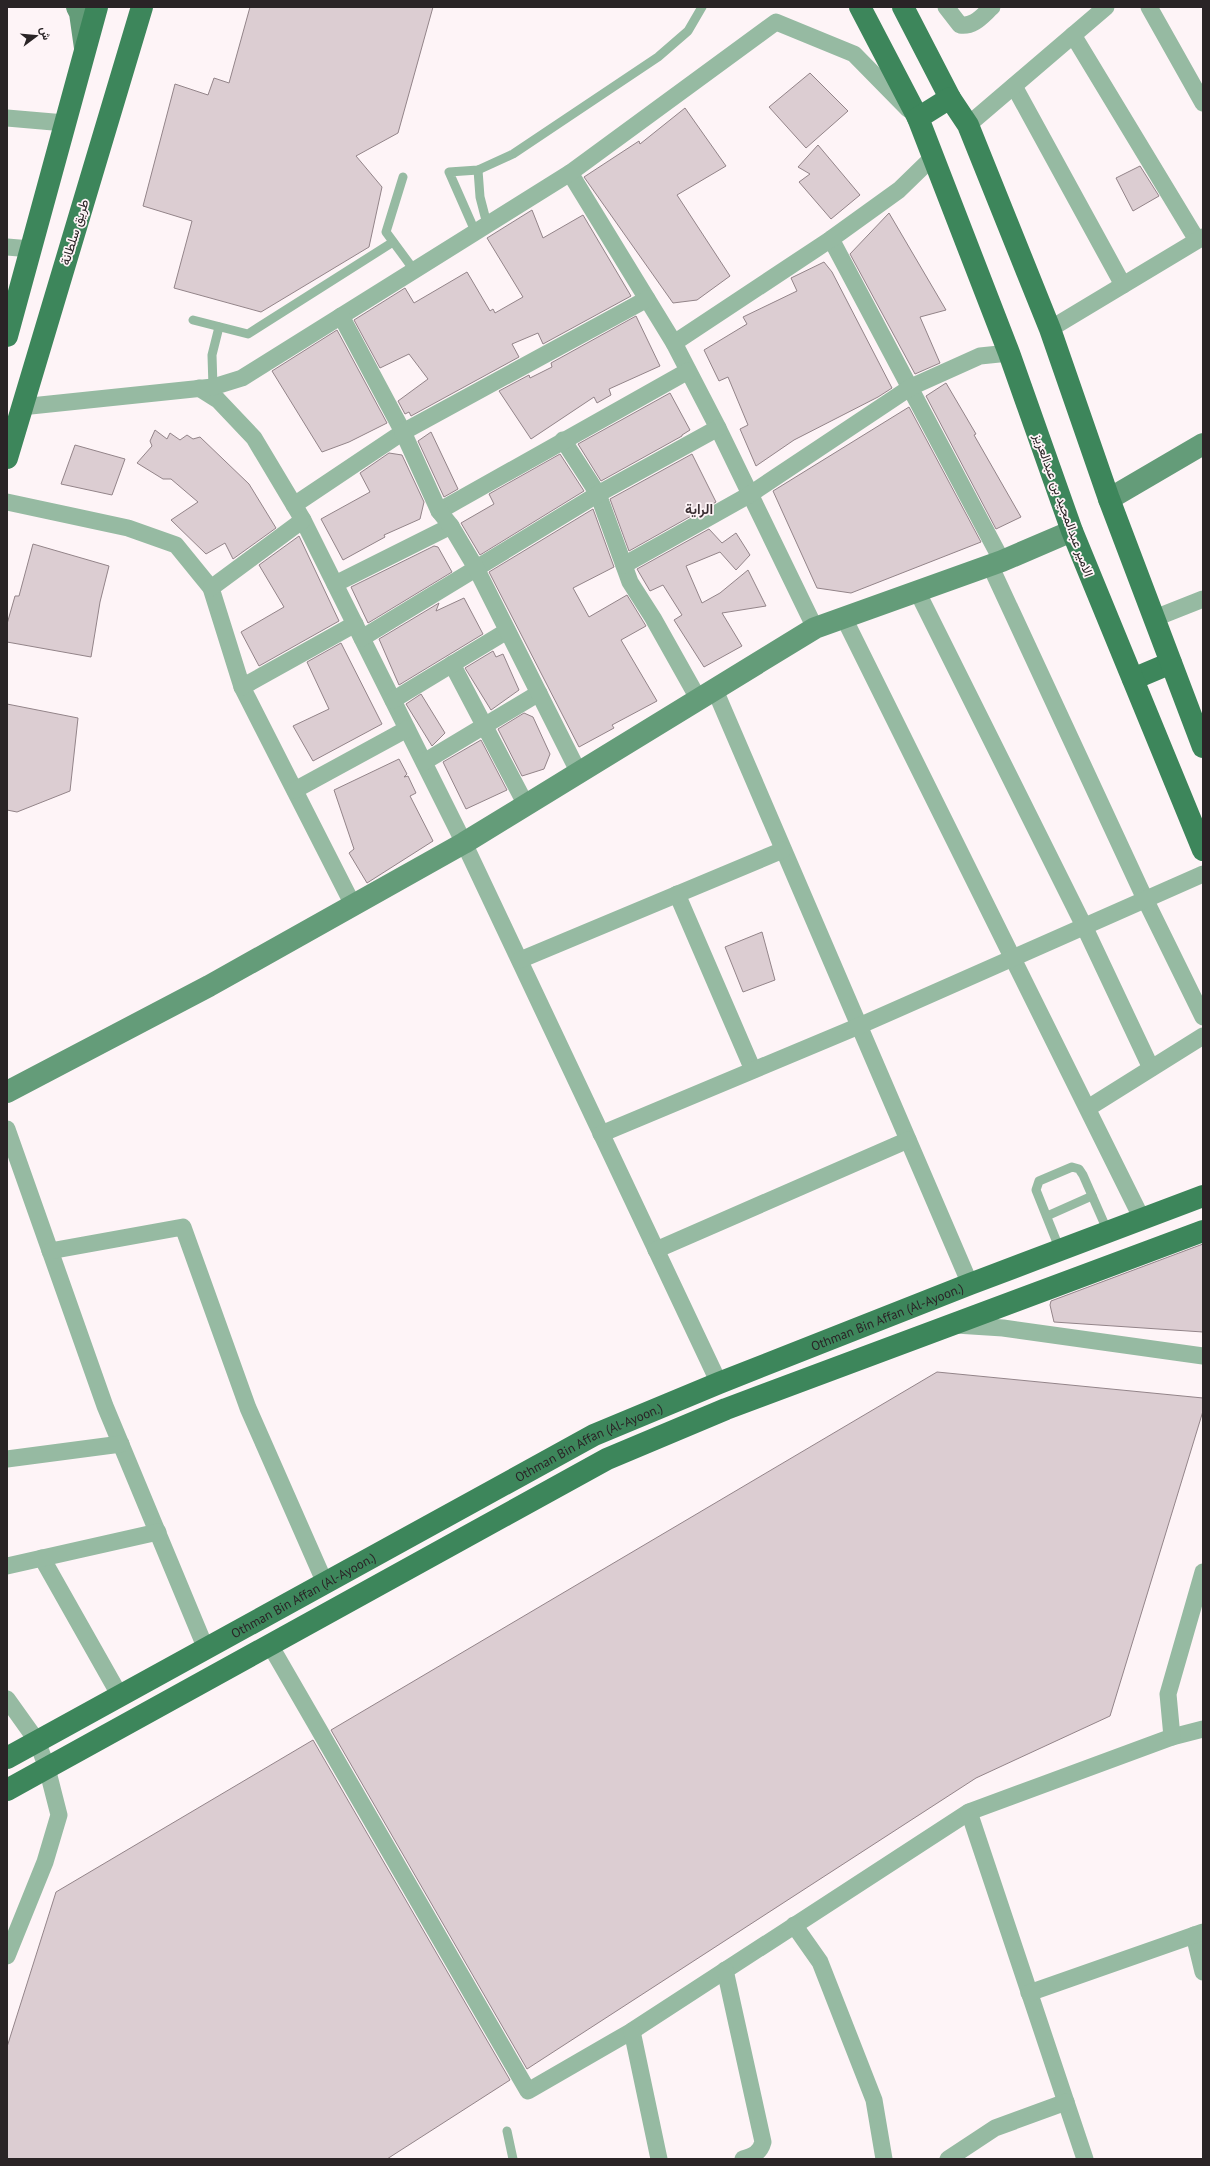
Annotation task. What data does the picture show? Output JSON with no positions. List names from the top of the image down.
{
  "streets": {
    "main road": ["طريق سلطانة", "الامير عبدالمجيد بن عبدالعزيز", "Othman Bin Affan (Al-Ayoon.)"]
  },
  "districts": ["الراية"],
  "north": "right"
}
